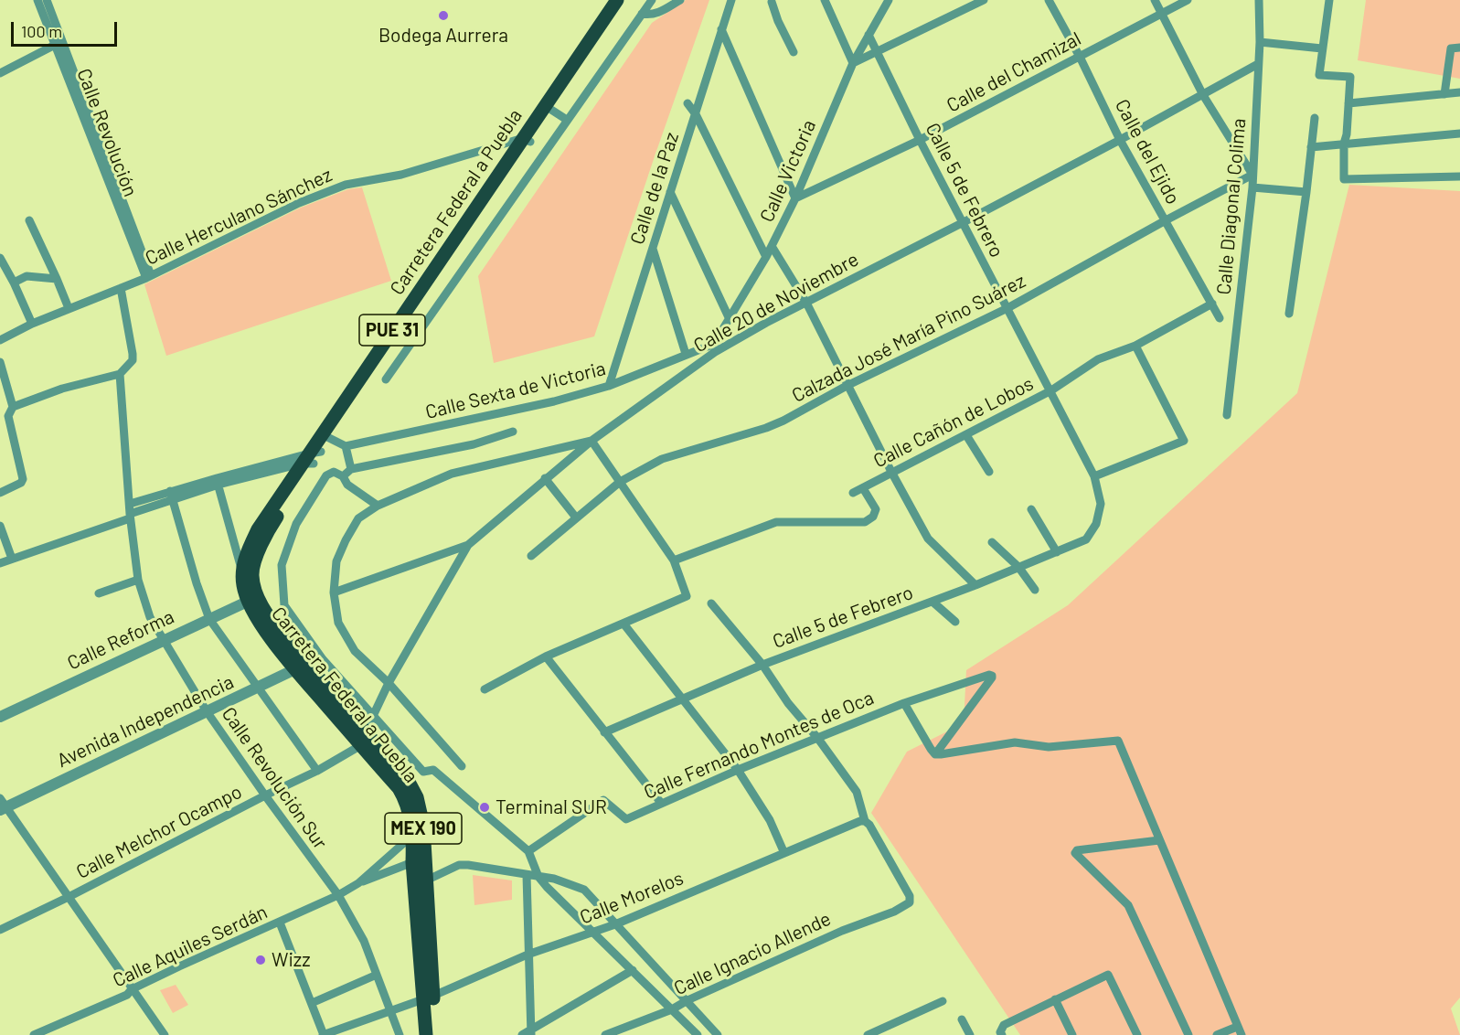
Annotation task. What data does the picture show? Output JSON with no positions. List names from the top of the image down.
{
  "streets": {
    "main road": ["Carretera Federal a Puebla", "PUE 31", "MEX 190"],
    "street": [
      "Calle del Chamizal",
      "Calle Revolución",
      "Calle del Ejido",
      "Calle Victoria",
      "Calle de la Paz",
      "Calle 5 de Febrero",
      "Calle Diagonal Colima",
      "Calle Herculano Sánchez",
      "Calle 20 de Noviembre",
      "Calzada José María Pino Suárez",
      "Calle Sexta de Victoria",
      "Calle Cañón de Lobos",
      "Calle Reforma",
      "Avenida Independencia",
      "Calle Fernando Montes de Oca",
      "Calle Revolución Sur",
      "Calle Melchor Ocampo",
      "Calle Morelos",
      "Calle Aquiles Serdán",
      "Calle Ignacio Allende"
    ]
  },
  "crossings": [
    ["Calle del Chamizal", "Calle del Ejido"],
    ["Calle del Chamizal", "Calle Victoria"],
    ["Calle del Chamizal", "Calle 5 de Febrero"],
    ["Calle Revolución", "Calle Herculano Sánchez"],
    ["Calle del Ejido", "Calle 20 de Noviembre"],
    ["Calle del Ejido", "Calzada José María Pino Suárez"],
    ["Calle del Ejido", "Calle Cañón de Lobos"],
    ["Calle Victoria", "Calle 5 de Febrero"],
    ["Calle Victoria", "Calle 20 de Noviembre"],
    ["Calle Victoria", "Calle Sexta de Victoria"],
    ["Calle de la Paz", "Calle Sexta de Victoria"],
    ["Calle 5 de Febrero", "Calle 20 de Noviembre"],
    ["Calle 5 de Febrero", "Calzada José María Pino Suárez"],
    ["Calle 5 de Febrero", "Calle Cañón de Lobos"],
    ["Carretera Federal a Puebla", "Calle Herculano Sánchez"],
    ["Carretera Federal a Puebla", "Calle 20 de Noviembre"],
    ["Carretera Federal a Puebla", "Calle Reforma"],
    ["Carretera Federal a Puebla", "Avenida Independencia"],
    ["Carretera Federal a Puebla", "Calle Melchor Ocampo"],
    ["Carretera Federal a Puebla", "Calle Morelos"],
    ["Carretera Federal a Puebla", "Calle Aquiles Serdán"],
    ["Calle Diagonal Colima", "Calle 20 de Noviembre"],
    ["Calle Diagonal Colima", "Calzada José María Pino Suárez"],
    ["Calle 20 de Noviembre", "Calle Sexta de Victoria"],
    ["Calle Reforma", "Calle Revolución Sur"],
    ["Avenida Independencia", "Calle Revolución Sur"],
    ["Calle Revolución Sur", "Calle Melchor Ocampo"],
    ["Calle Revolución Sur", "Calle Morelos"],
    ["Calle Revolución Sur", "Calle Aquiles Serdán"],
    ["Calle Morelos", "Calle Ignacio Allende"]
  ],
  "places": ["Bodega Aurrera", "Terminal SUR", "Wizz"],
  "scale_bar": "100 m"
}
